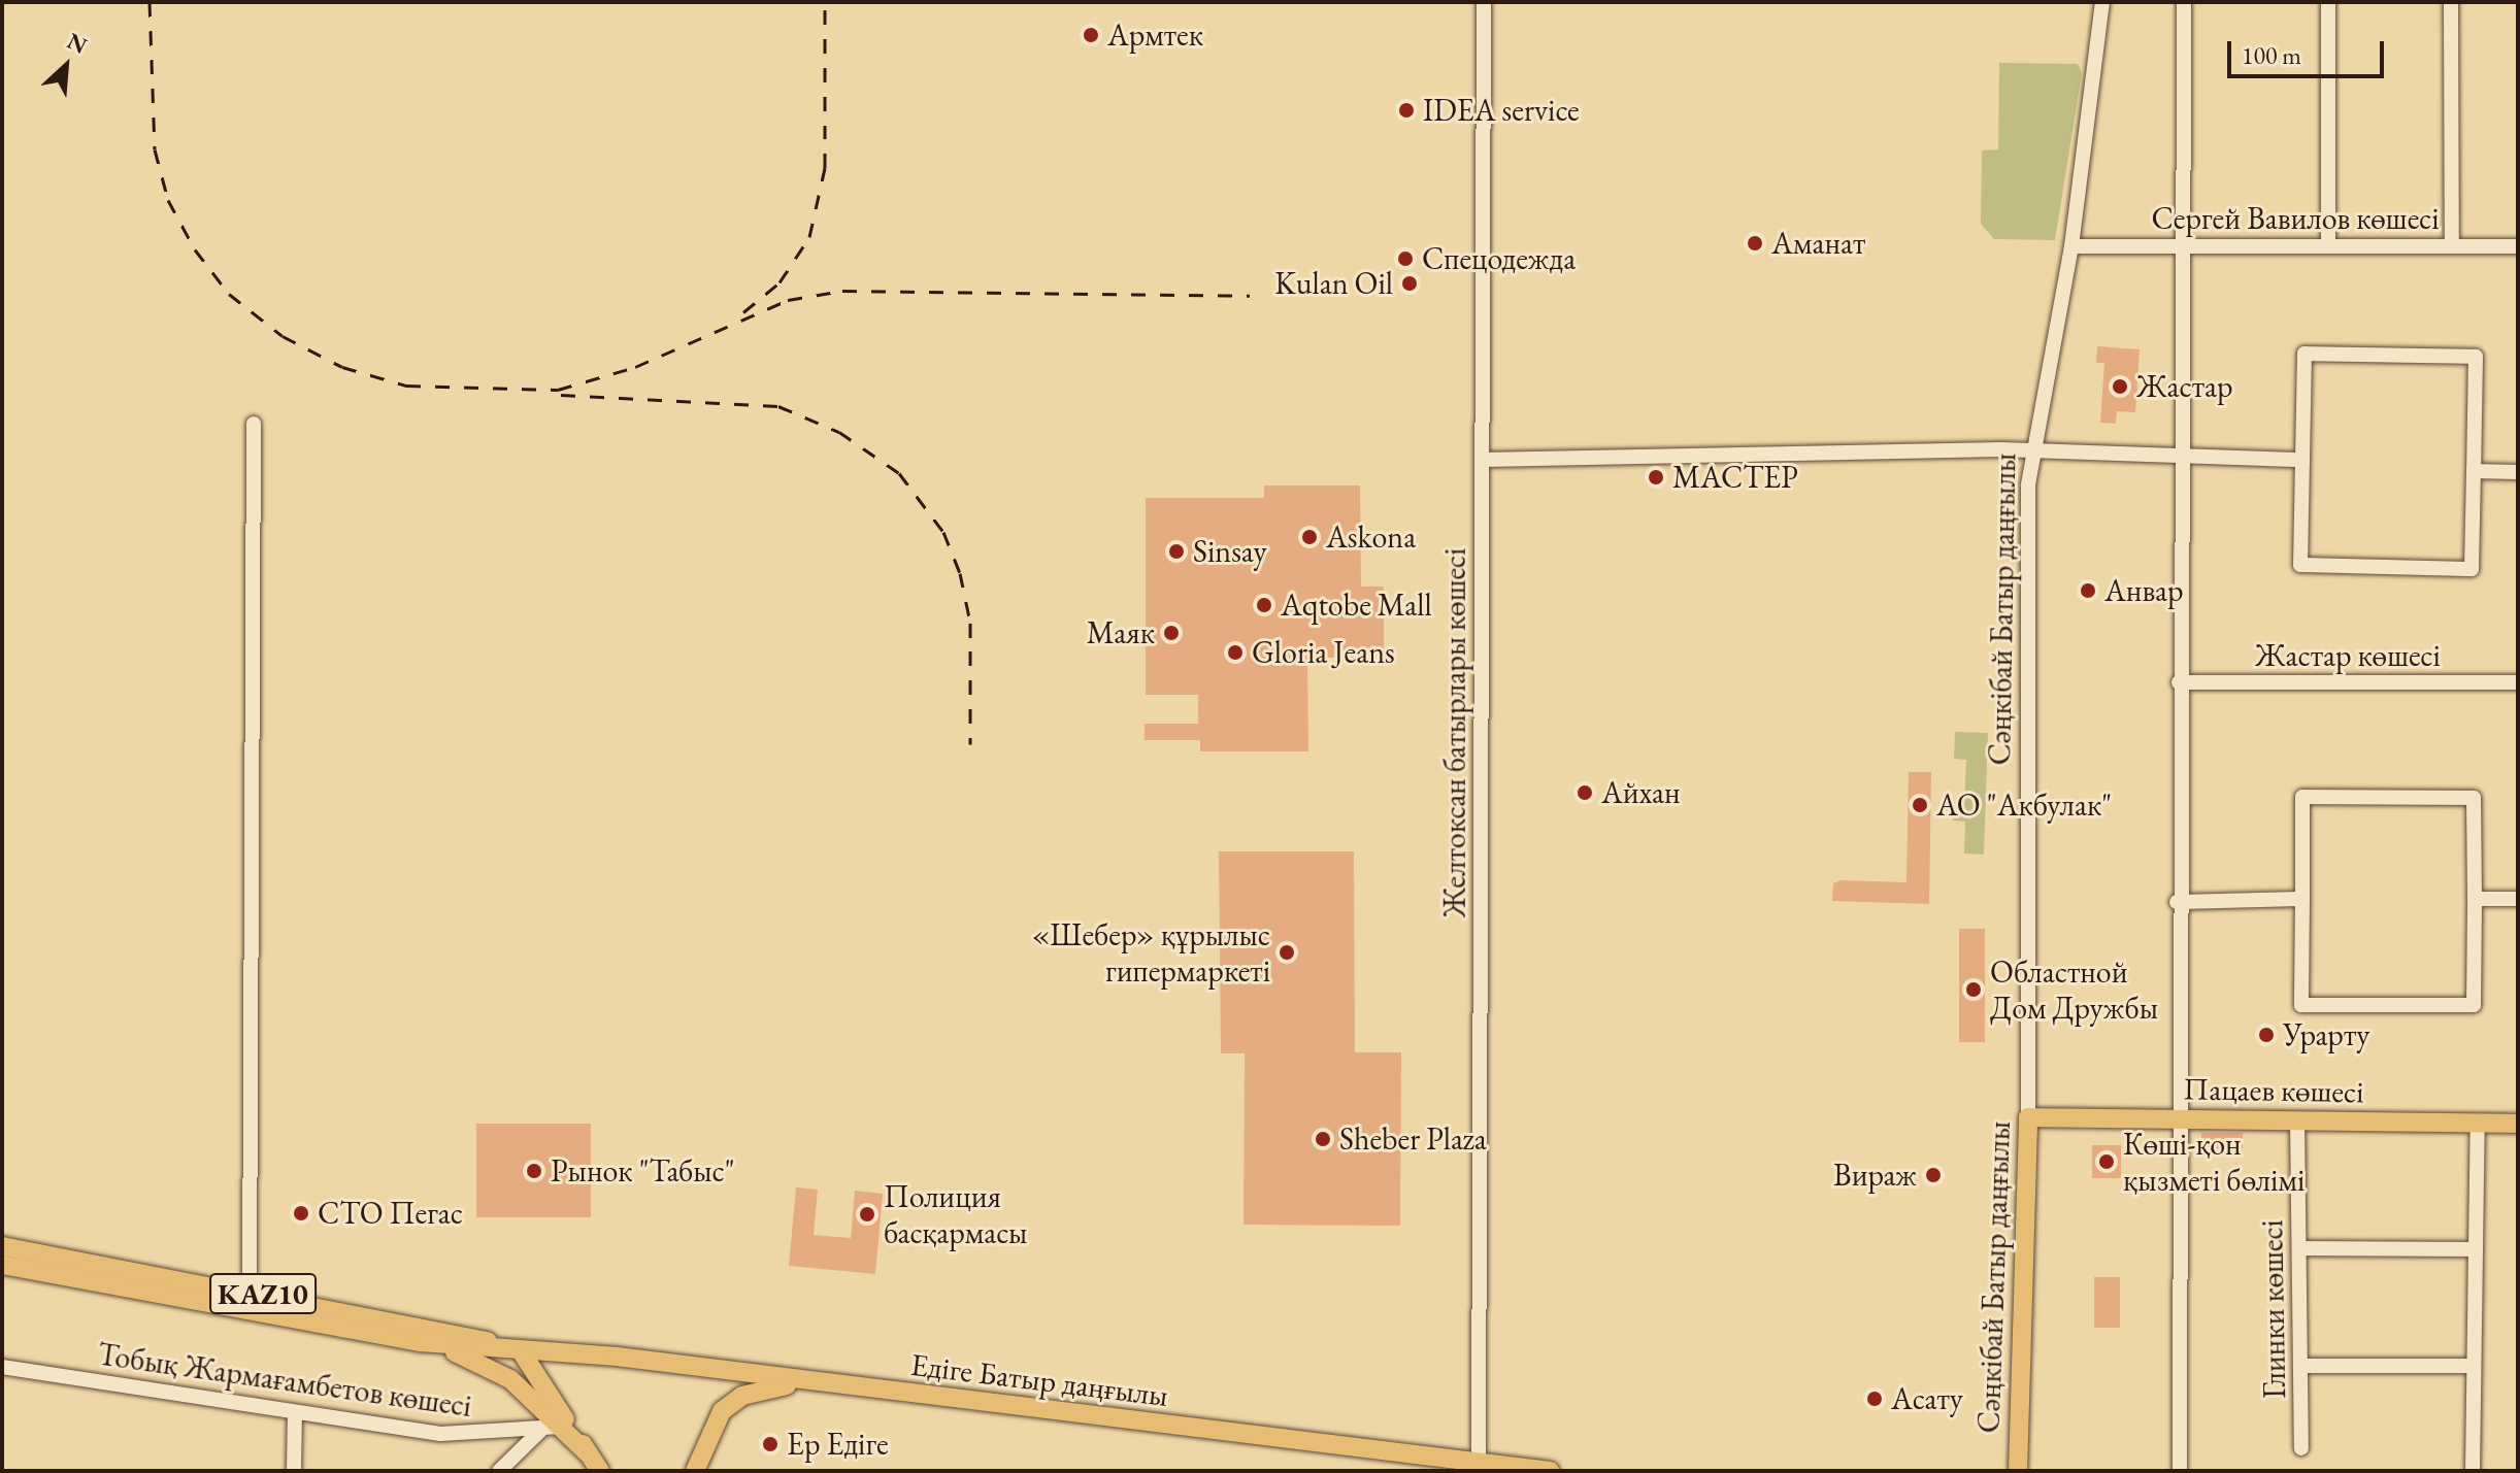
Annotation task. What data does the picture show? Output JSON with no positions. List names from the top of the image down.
{
  "streets": {
    "main road": [
      "Сәңкібай Батыр даңғылы",
      "Пацаев көшесі",
      "KAZ10",
      "Едіге Батыр даңғылы"
    ],
    "street": [
      "Сергей Вавилов көшесі",
      "Жастар көшесі",
      "Желтоксан батырлары көшесі",
      "Глинки көшесі",
      "Тобық Жармағамбетов көшесі"
    ]
  },
  "crossings": [
    ["Сергей Вавилов көшесі", "Сәңкібай Батыр даңғылы"],
    ["Сәңкібай Батыр даңғылы", "Пацаев көшесі"],
    ["Желтоксан батырлары көшесі", "Едіге Батыр даңғылы"],
    ["Пацаев көшесі", "Глинки көшесі"],
    ["KAZ10", "Тобық Жармағамбетов көшесі"],
    ["KAZ10", "Едіге Батыр даңғылы"]
  ],
  "places": [
    "Армтек",
    "IDEA service",
    "Аманат",
    "Спецодежда",
    "Kulan Oil",
    "Жастар",
    "МАСТЕР",
    "Askona",
    "Sinsay",
    "Анвар",
    "Aqtobe Mall",
    "Маяк",
    "Gloria Jeans",
    "Айхан",
    "АО \"Акбулак\"",
    "«Шебер» құрылыс гипермаркеті",
    "Областной Дом Дружбы",
    "Урарту",
    "Sheber Plaza",
    "Көші-қон қызметі бөлімі",
    "Рынок \"Табыс\"",
    "Вираж",
    "СТО Пегас",
    "Полиция басқармасы",
    "Асату",
    "Ер Едіге"
  ],
  "scale_bar": "100 m",
  "north": "top right"
}
